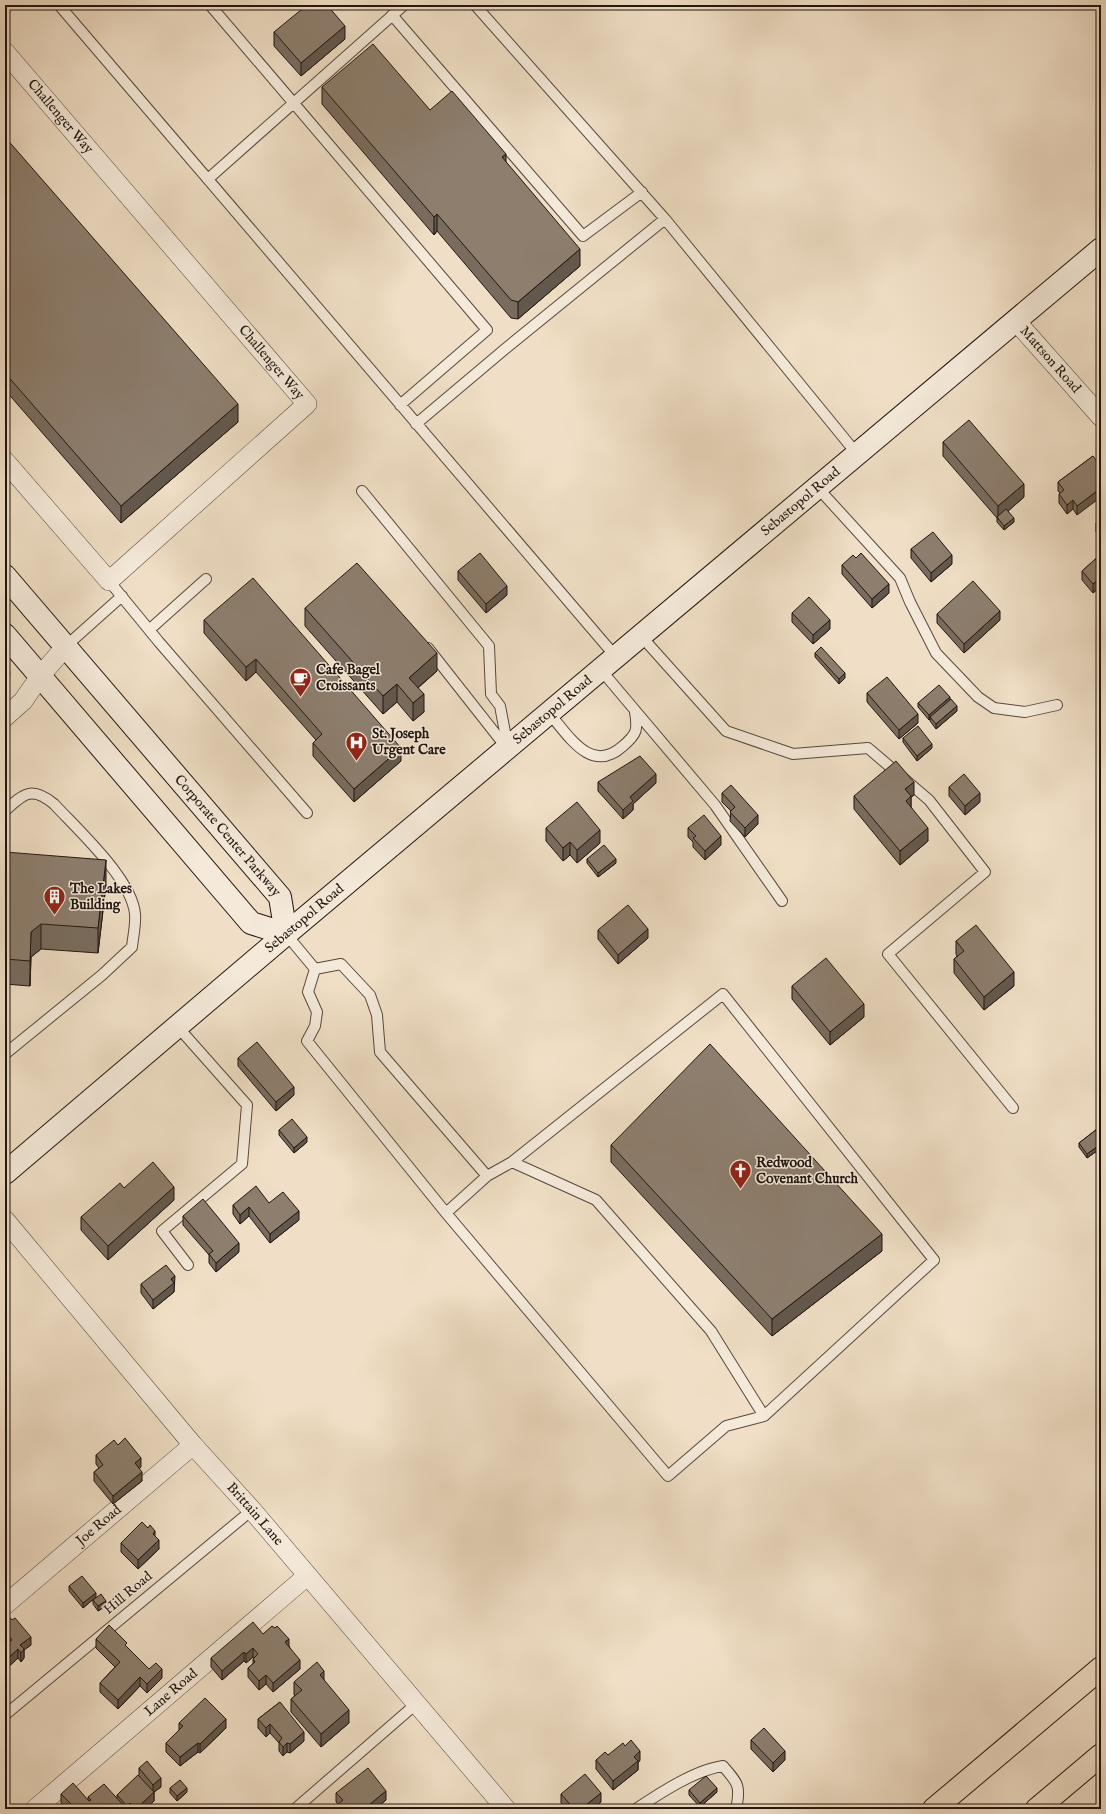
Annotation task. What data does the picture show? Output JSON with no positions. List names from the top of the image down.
{
  "streets": {
    "main road": ["Sebastopol Road", "Corporate Center Parkway"],
    "street": [
      "Challenger Way",
      "Mattson Road",
      "Brittain Lane",
      "Joe Road",
      "Lane Road"
    ],
    "lane": ["Hill Road"]
  },
  "crossings": [
    ["Mattson Road", "Sebastopol Road"],
    ["Sebastopol Road", "Corporate Center Parkway"],
    ["Brittain Lane", "Joe Road"],
    ["Brittain Lane", "Hill Road"],
    ["Brittain Lane", "Lane Road"]
  ],
  "places": {
    "cafe": ["Cafe Bagel Croissants"],
    "hospital": ["St. Joseph Urgent Care"],
    "building": ["The Lakes Building"],
    "church": ["Redwood Covenant Church"]
  }
}
